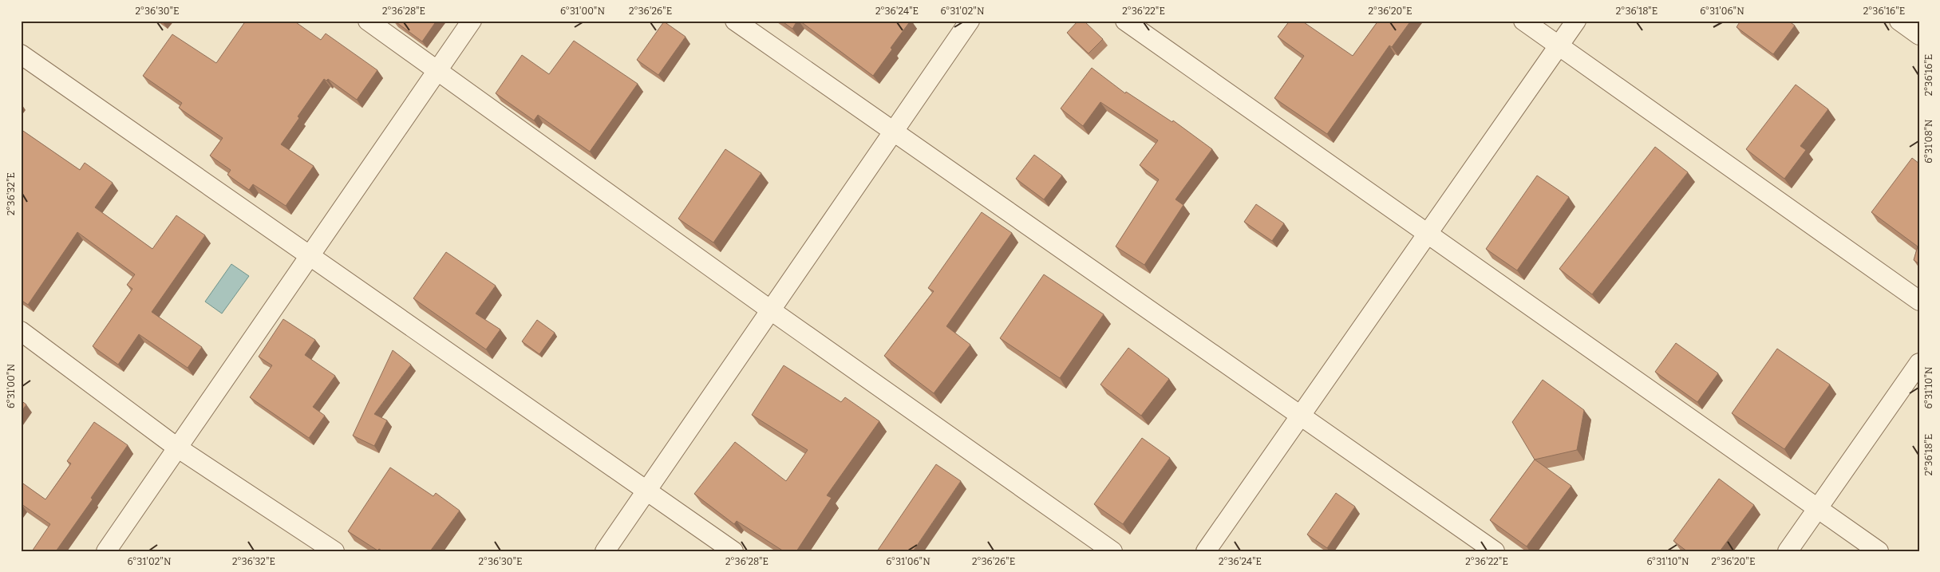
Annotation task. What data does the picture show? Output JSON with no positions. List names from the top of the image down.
{
  "coordinates": [
    "2°36'30\"E",
    "2°36'28\"E",
    "6°31'00\"N",
    "2°36'26\"E",
    "2°36'24\"E",
    "6°31'02\"N",
    "2°36'22\"E",
    "2°36'20\"E",
    "2°36'18\"E",
    "6°31'06\"N",
    "2°36'16\"E",
    "6°31'08\"N",
    "2°36'32\"E",
    "6°31'10\"N"
  ]
}
